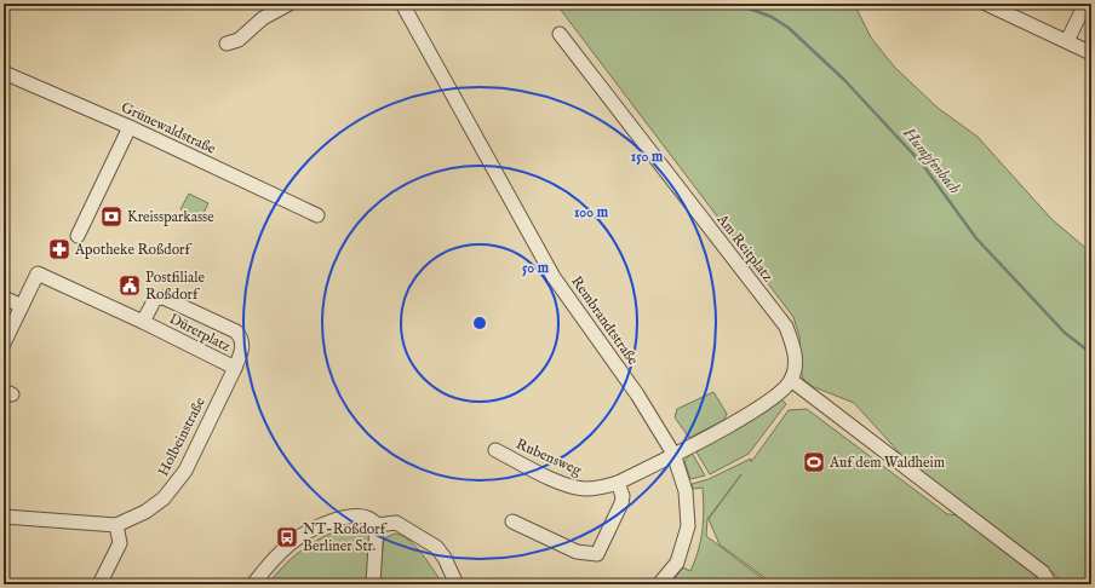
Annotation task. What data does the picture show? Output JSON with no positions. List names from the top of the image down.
{
  "streets": {
    "street": [
      "Grünewaldstraße",
      "Am Reitplatz",
      "Rembrandtstraße",
      "Dürerplatz",
      "Holbeinstraße",
      "Rubensweg"
    ]
  },
  "crossings": [
    ["Rembrandtstraße", "Rubensweg"],
    ["Dürerplatz", "Holbeinstraße"]
  ],
  "water": ["Humpfenbach"],
  "places": {
    "bank": ["Kreissparkasse"],
    "pharmacy": ["Apotheke Roßdorf"],
    "public building": ["Postfiliale Roßdorf"],
    "sports": ["Auf dem Waldheim"],
    "bus stop": ["NT-Roßdorf Berliner Str."]
  },
  "rings": ["150 m", "100 m", "50 m"]
}
